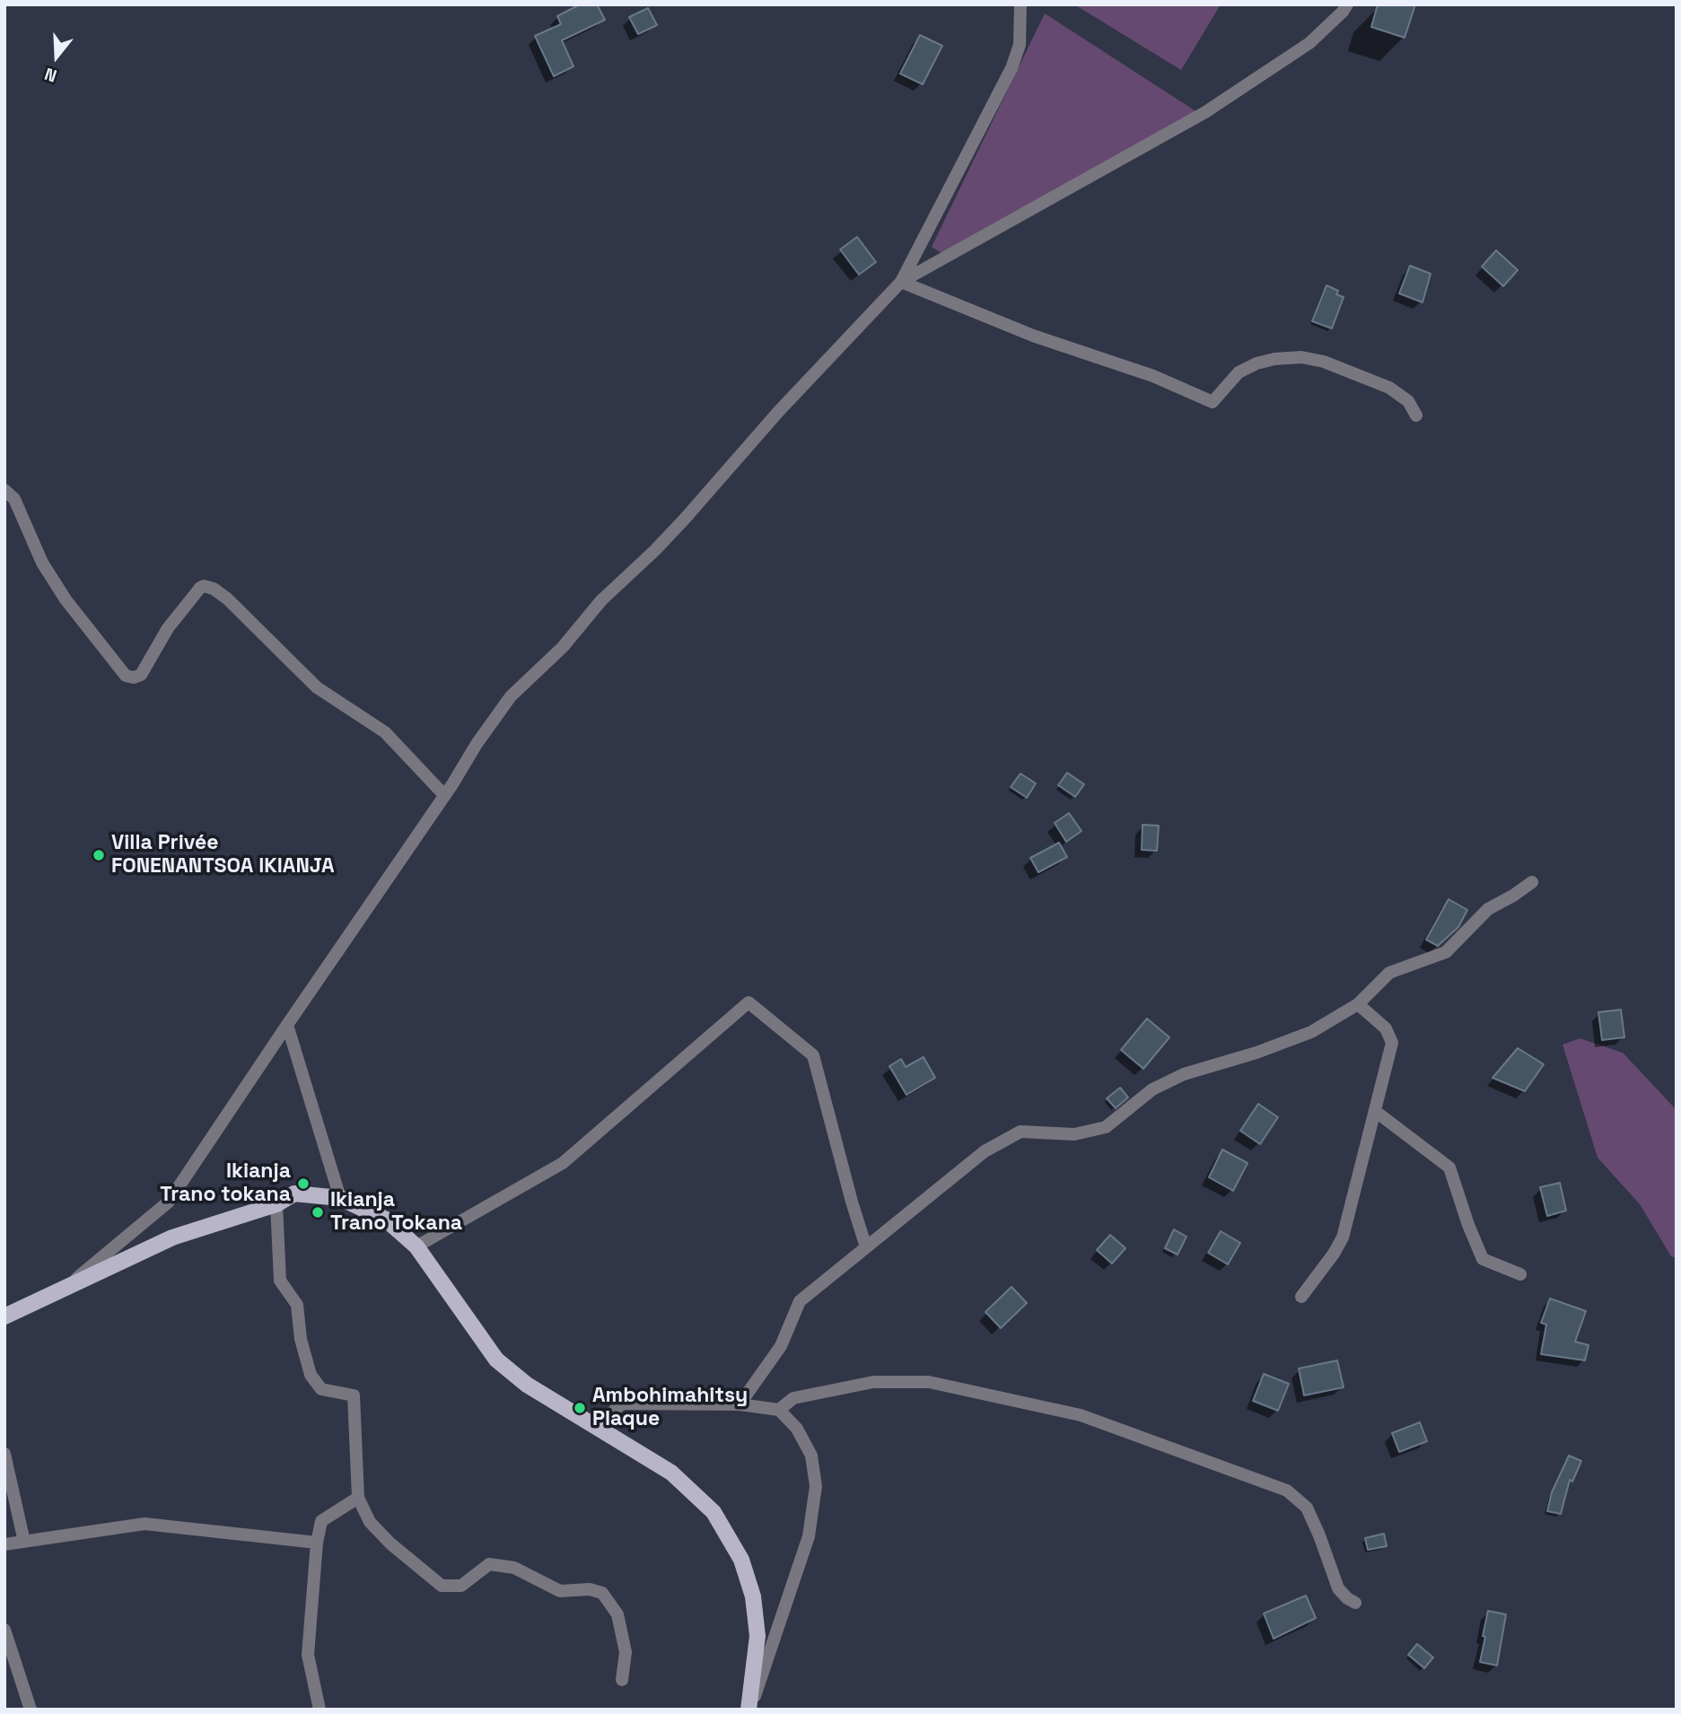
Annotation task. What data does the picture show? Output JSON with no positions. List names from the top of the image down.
{
  "places": [
    "Villa Privée FONENANTSOA IKIANJA",
    "Ikianja Trano tokana",
    "Ikianja Trano Tokana",
    "Ambohimahitsy Plaque"
  ],
  "north": "bottom"
}
